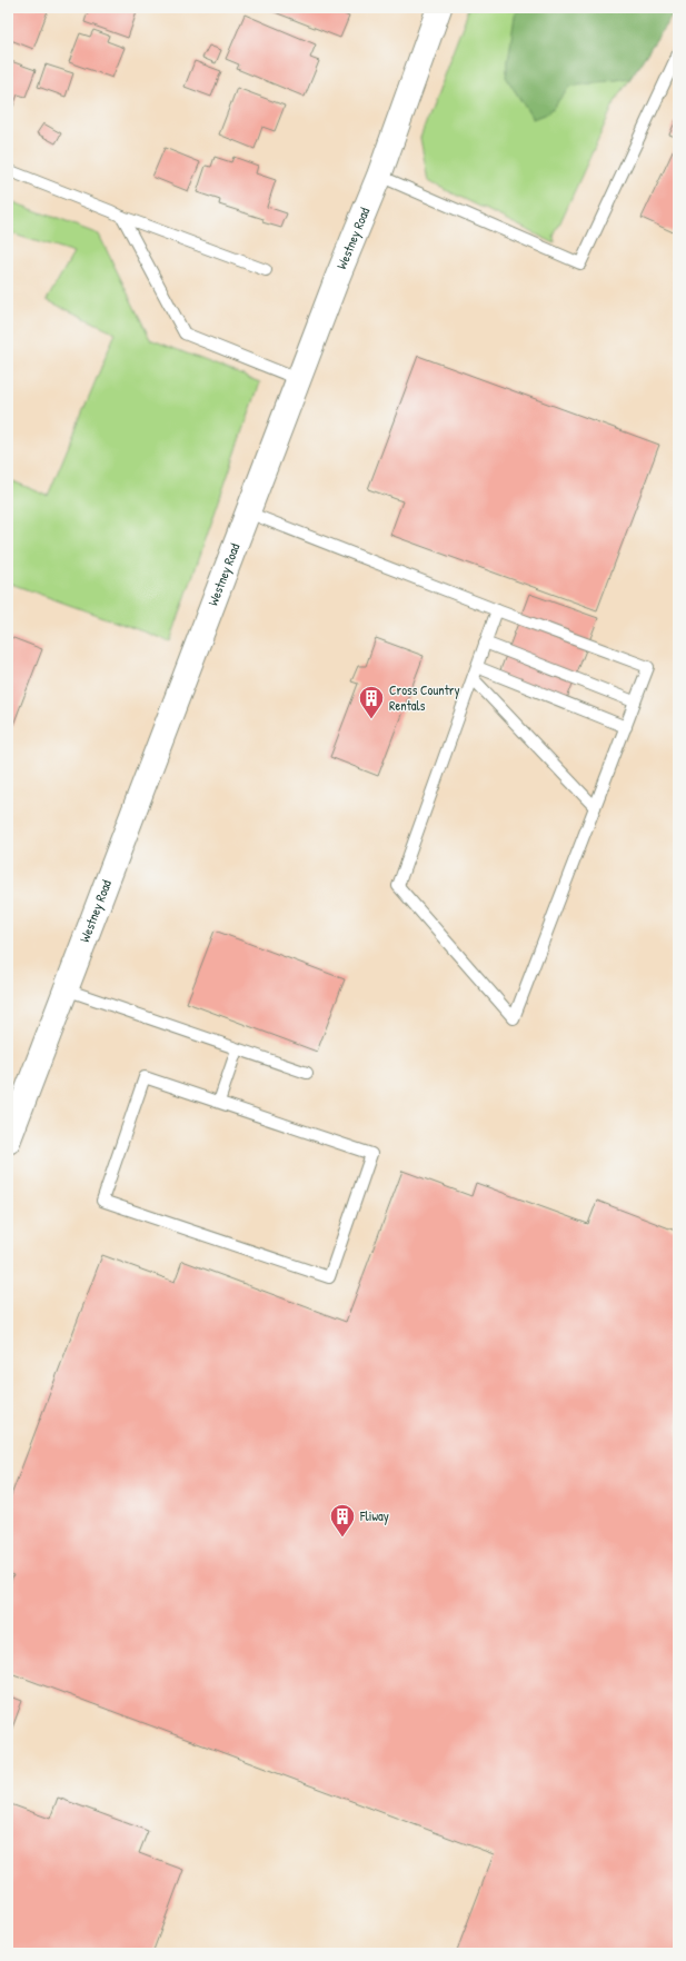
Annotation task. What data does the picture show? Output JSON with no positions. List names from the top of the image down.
{
  "streets": {
    "street": ["Westney Road"]
  },
  "places": {
    "building": ["Cross Country Rentals", "Fliway"]
  }
}
